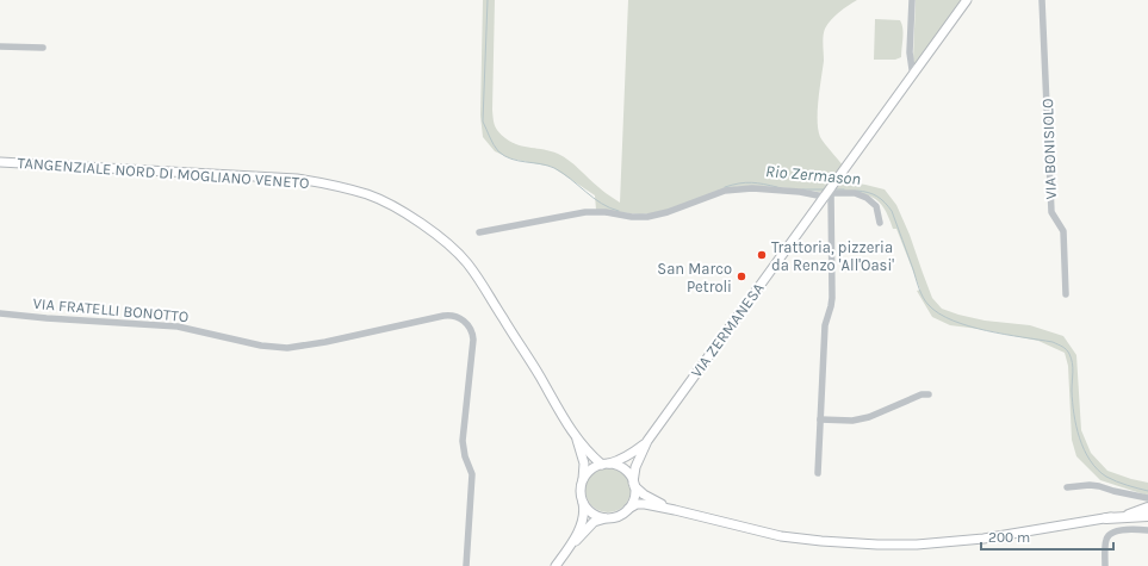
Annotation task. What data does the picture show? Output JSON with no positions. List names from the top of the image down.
{
  "streets": {
    "main road": ["TANGENZIALE NORD DI MOGLIANO VENETO", "VIA ZERMANESA"],
    "street": ["VIA BONISIOLO", "VIA FRATELLI BONOTTO"]
  },
  "crossings": [
    ["TANGENZIALE NORD DI MOGLIANO VENETO", "VIA ZERMANESA"]
  ],
  "water": ["Rio Zermason"],
  "places": ["Trattoria, pizzeria da Renzo 'All'Oasi'", "San Marco Petroli"],
  "scale_bar": "200 m"
}
